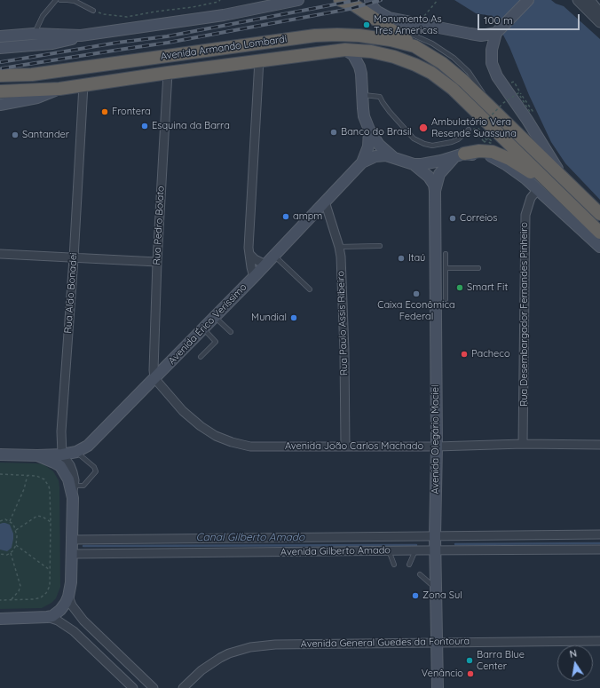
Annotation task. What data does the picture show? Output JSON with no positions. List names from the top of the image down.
{
  "streets": {
    "highway": ["Avenida Armando Lombardi"],
    "main road": ["Avenida Érico Veríssimo", "Avenida Olegário Maciel"],
    "street": [
      "Rua Pedro Bolato",
      "Rua Aldo Bonadei",
      "Rua Desembargador Fernandes Pinheiro",
      "Rua Paulo Assis Ribeiro",
      "Avenida João Carlos Machado",
      "Avenida Gilberto Amado",
      "Avenida General Guedes da Fontoura"
    ]
  },
  "crossings": [
    ["Avenida Armando Lombardi", "Rua Pedro Bolato"],
    ["Avenida Armando Lombardi", "Rua Aldo Bonadei"],
    ["Avenida Armando Lombardi", "Rua Desembargador Fernandes Pinheiro"],
    ["Rua Pedro Bolato", "Avenida Érico Veríssimo"],
    ["Rua Pedro Bolato", "Avenida João Carlos Machado"],
    ["Rua Aldo Bonadei", "Avenida Érico Veríssimo"],
    ["Rua Desembargador Fernandes Pinheiro", "Avenida João Carlos Machado"],
    ["Rua Paulo Assis Ribeiro", "Avenida Érico Veríssimo"],
    ["Rua Paulo Assis Ribeiro", "Avenida João Carlos Machado"],
    ["Avenida Érico Veríssimo", "Avenida João Carlos Machado"],
    ["Avenida Olegário Maciel", "Avenida João Carlos Machado"],
    ["Avenida Olegário Maciel", "Avenida Gilberto Amado"],
    ["Avenida Olegário Maciel", "Avenida General Guedes da Fontoura"]
  ],
  "water": ["Canal Gilberto Amado"],
  "places": [
    "Monumento As Tres Americas",
    "Frontera",
    "Esquina da Barra",
    "Ambulatório Vera Resende Suassuna",
    "Banco do Brasil",
    "Santander",
    "ampm",
    "Correios",
    "Itaú",
    "Smart Fit",
    "Caixa Econômica Federal",
    "Mundial",
    "Pacheco",
    "Zona Sul",
    "Barra Blue Center",
    "Venâncio"
  ],
  "scale_bar": "100 m",
  "north": "top"
}
